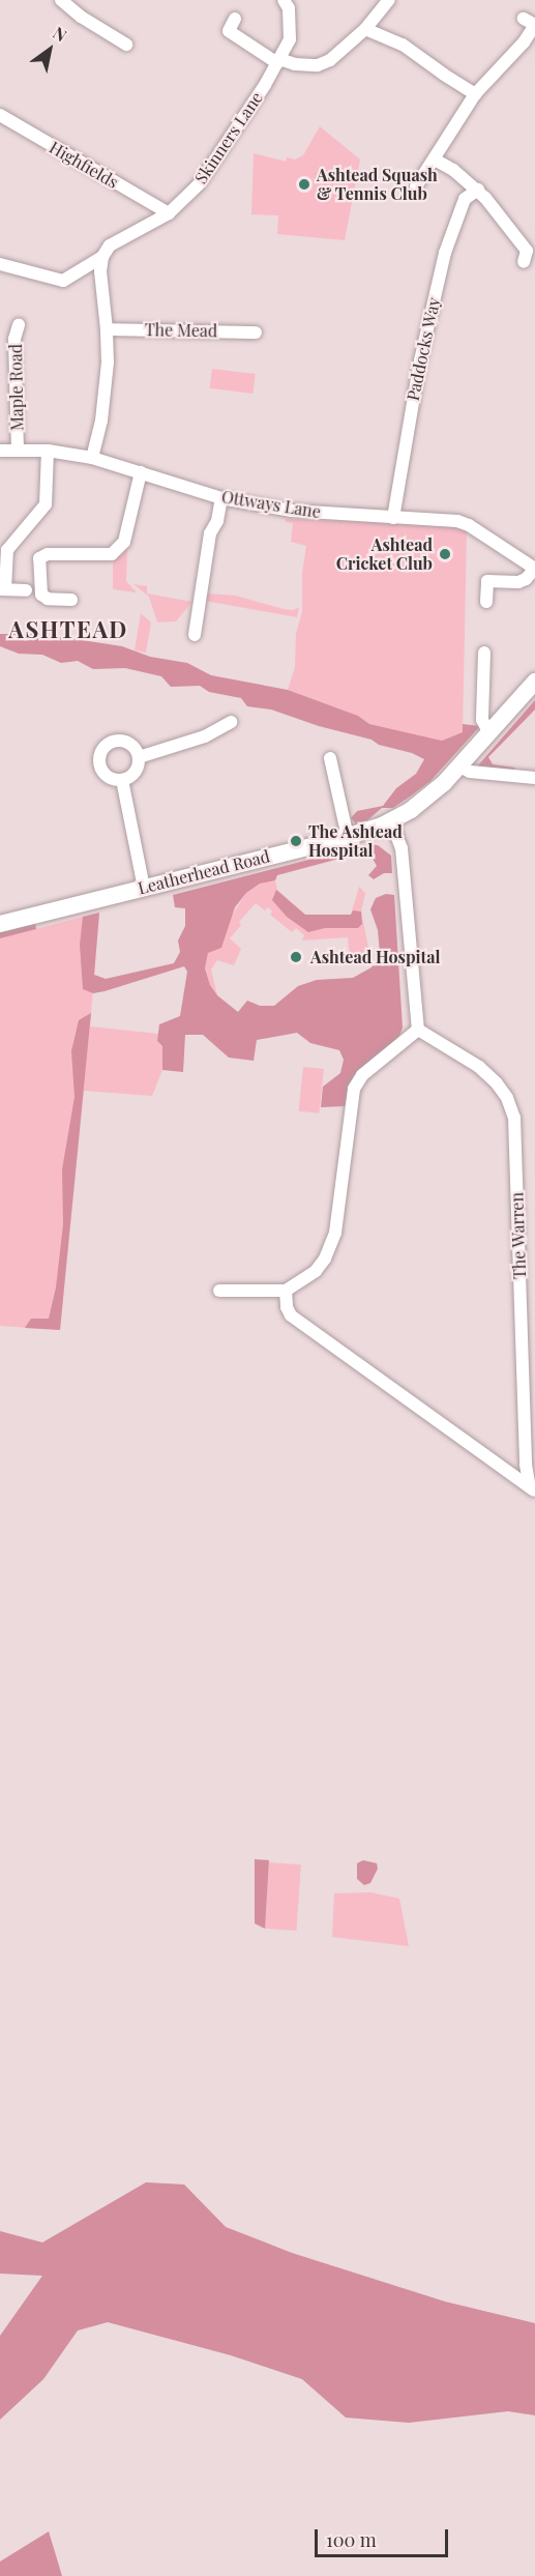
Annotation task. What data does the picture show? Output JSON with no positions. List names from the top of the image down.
{
  "streets": {
    "highway": ["Leatherhead Road"],
    "street": [
      "Skinners Lane",
      "Highfields",
      "The Mead",
      "Paddocks Way",
      "Maple Road",
      "Ottways Lane",
      "The Warren"
    ]
  },
  "crossings": [
    ["Skinners Lane", "Highfields"],
    ["Paddocks Way", "Ottways Lane"],
    ["Maple Road", "Ottways Lane"]
  ],
  "districts": ["ASHTEAD"],
  "places": [
    "Ashtead Squash & Tennis Club",
    "Ashtead Cricket Club",
    "The Ashtead Hospital",
    "Ashtead Hospital"
  ],
  "scale_bar": "100 m",
  "north": "top right"
}
